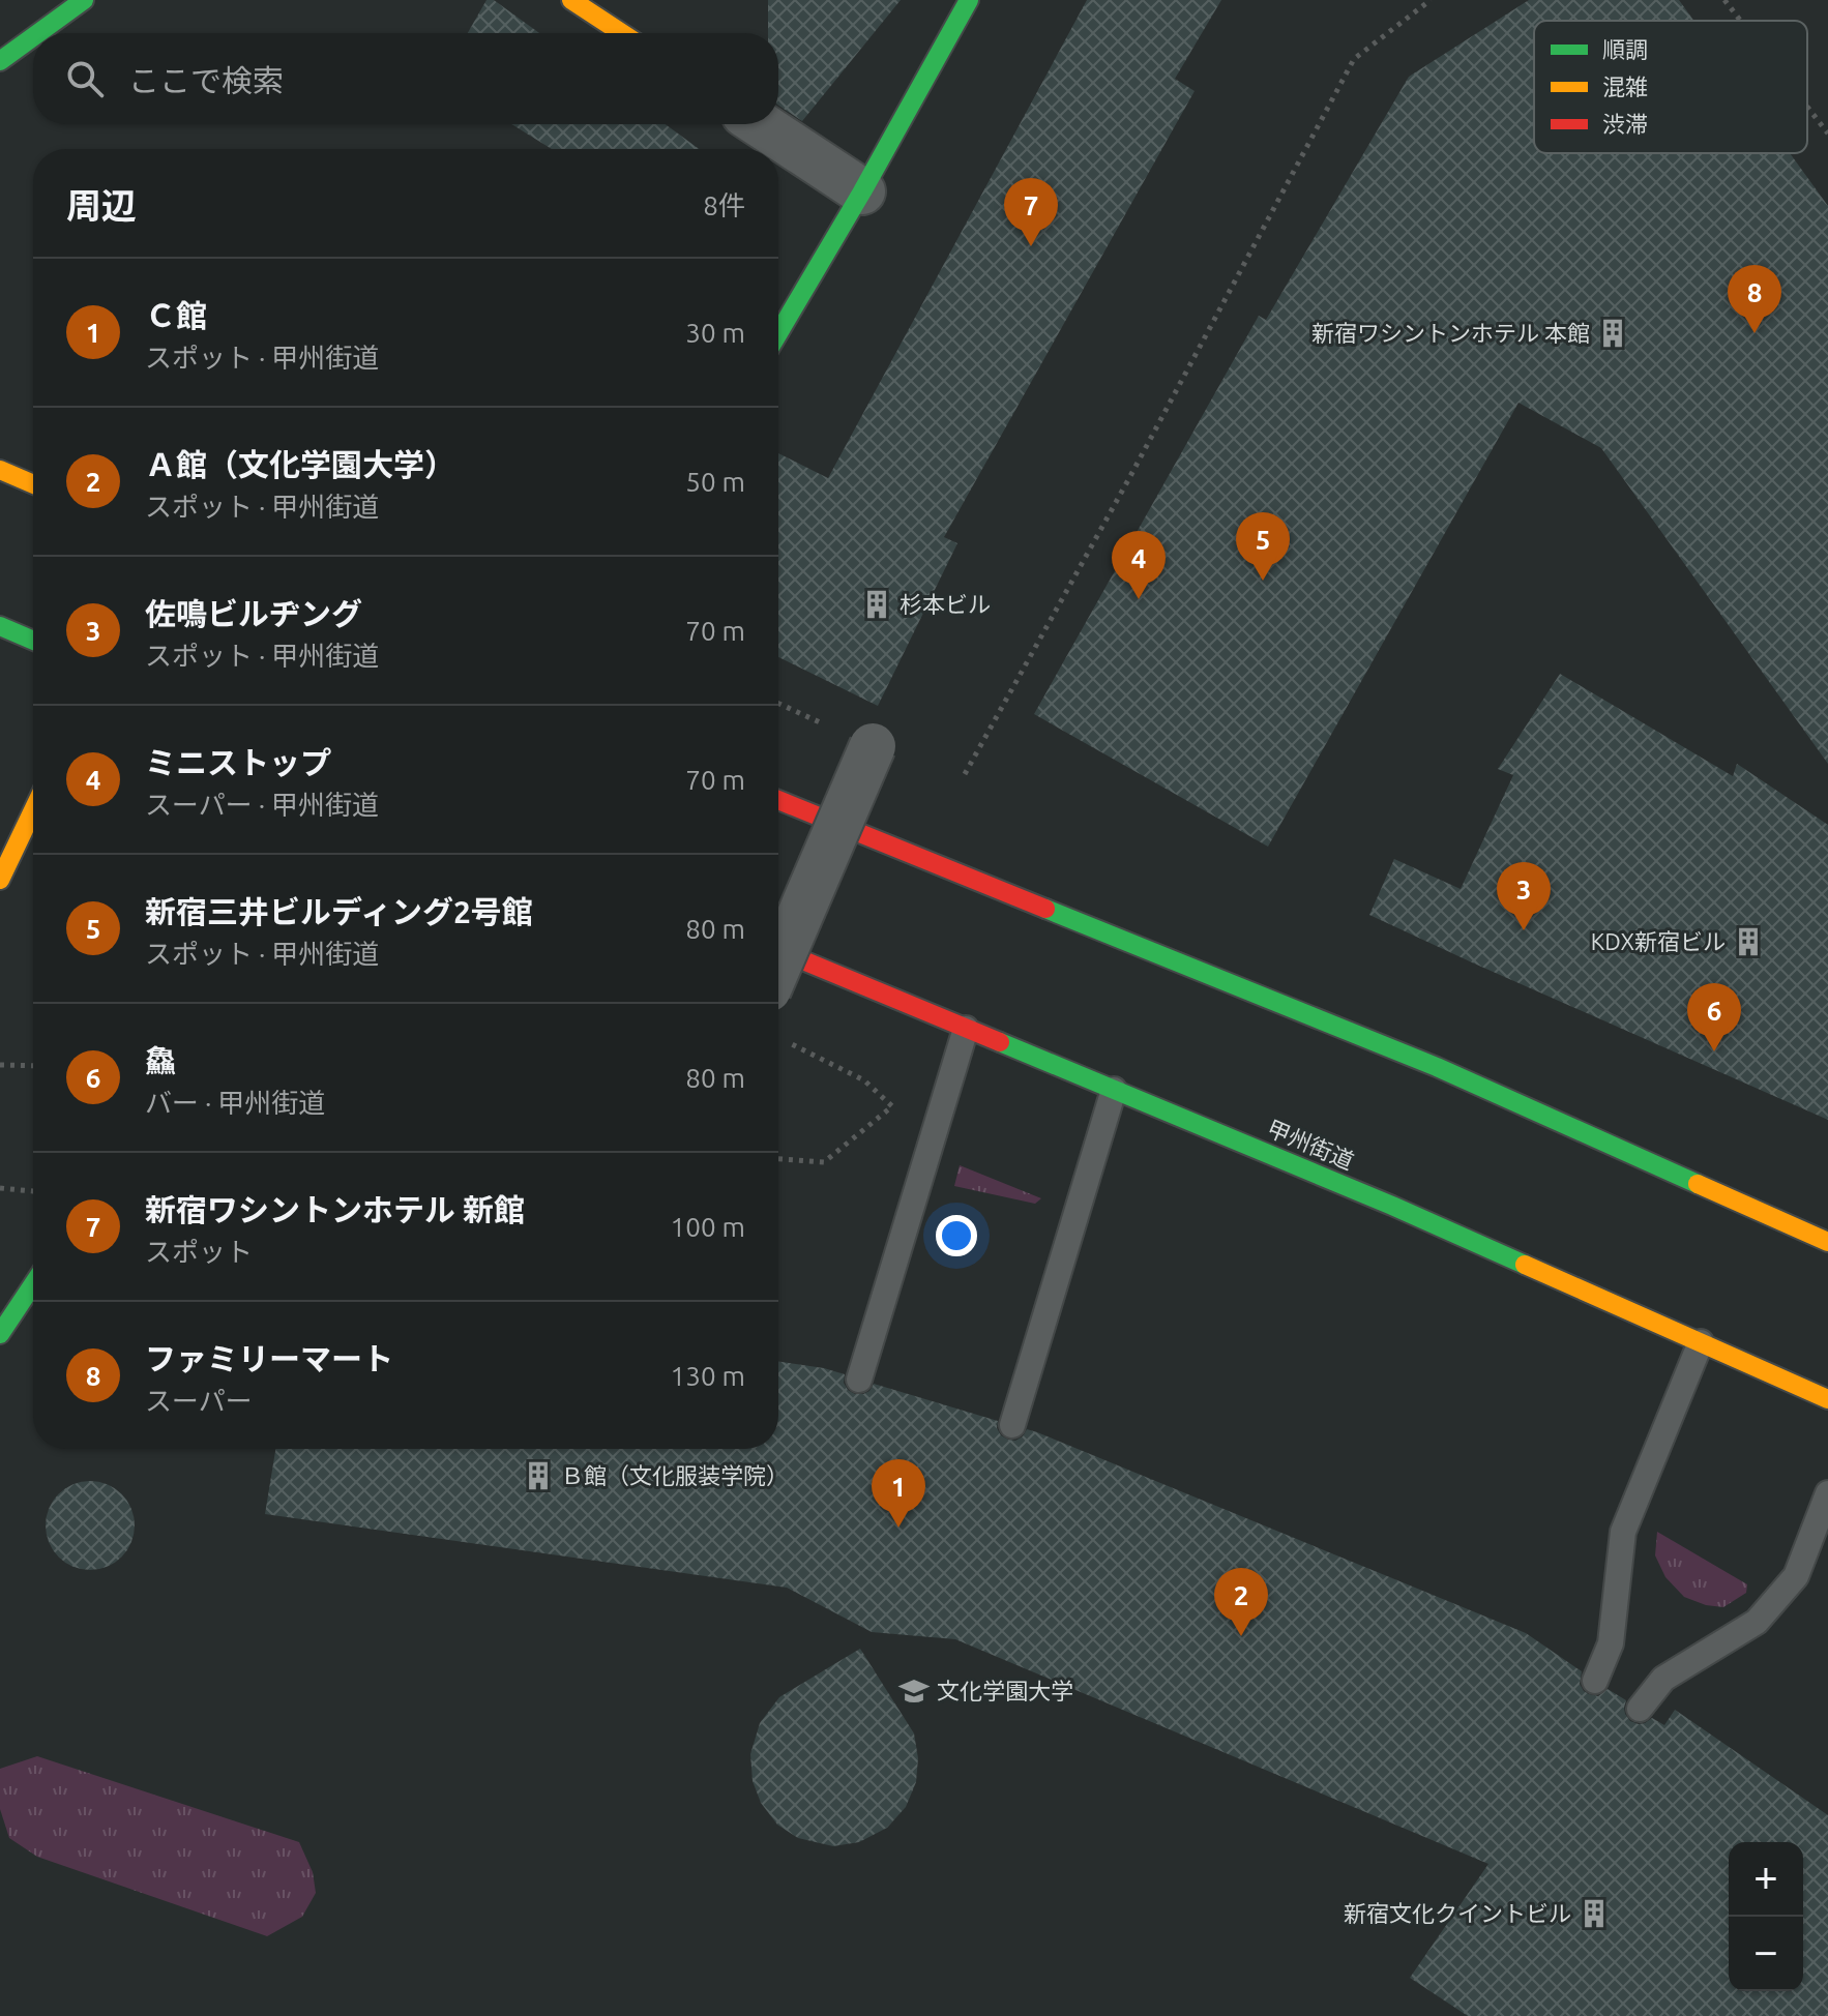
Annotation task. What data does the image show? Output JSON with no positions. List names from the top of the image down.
{
  "streets": {
    "main road": ["甲州街道"]
  },
  "places": {
    "building": [
      "新宿ワシントンホテル 本館",
      "杉本ビル",
      "KDX新宿ビル",
      "Ｂ館（文化服装学院）",
      "新宿文化クイントビル"
    ],
    "school or university": ["文化学園大学"]
  },
  "legend": ["順調", "混雑", "渋滞"],
  "page": {
    "search": "ここで検索",
    "heading": ["周辺", "8件"],
    "pins": [
      "7",
      "8",
      "5",
      "4",
      "3",
      "6",
      "1",
      "2"
    ],
    "list": [
      {
        "mark": "1",
        "name": "Ｃ館",
        "note": "スポット · 甲州街道",
        "value": "30 m"
      },
      {
        "mark": "2",
        "name": "Ａ館（文化学園大学）",
        "note": "スポット · 甲州街道",
        "value": "50 m"
      },
      {
        "mark": "3",
        "name": "佐鳴ビルヂング",
        "note": "スポット · 甲州街道",
        "value": "70 m"
      },
      {
        "mark": "4",
        "name": "ミニストップ",
        "note": "スーパー · 甲州街道",
        "value": "70 m"
      },
      {
        "mark": "5",
        "name": "新宿三井ビルディング2号館",
        "note": "スポット · 甲州街道",
        "value": "80 m"
      },
      {
        "mark": "6",
        "name": "鱻",
        "note": "バー · 甲州街道",
        "value": "80 m"
      },
      {
        "mark": "7",
        "name": "新宿ワシントンホテル 新館",
        "note": "スポット",
        "value": "100 m"
      },
      {
        "mark": "8",
        "name": "ファミリーマート",
        "note": "スーパー",
        "value": "130 m"
      }
    ],
    "map_buttons": ["+", "−"]
  }
}
